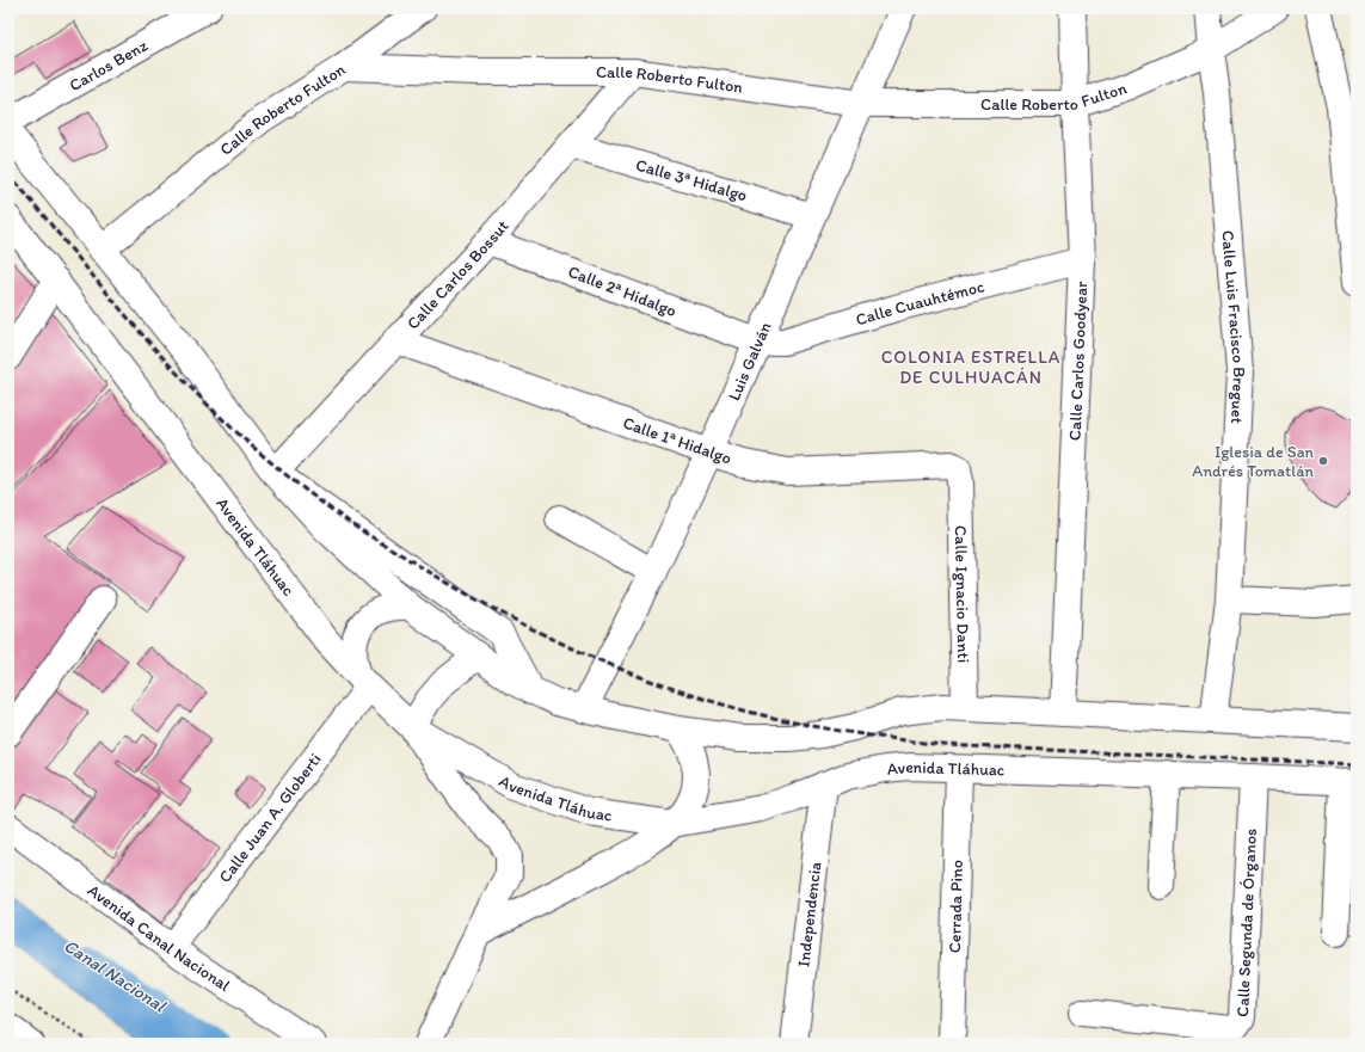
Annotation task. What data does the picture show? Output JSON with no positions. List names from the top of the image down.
{
  "streets": {
    "street": [
      "Carlos Benz",
      "Calle Roberto Fulton",
      "Calle 3ª Hidalgo",
      "Calle Carlos Bossut",
      "Calle 2ª Hidalgo",
      "Calle Cuauhtémoc",
      "Calle Luis Fracisco Breguet",
      "Luis Galván",
      "Calle Carlos Goodyear",
      "Calle 1ª Hidalgo",
      "Avenida Tláhuac",
      "Calle Ignacio Danti",
      "Calle Juan A. Globerti",
      "Cerrada Pino",
      "Independencia",
      "Calle Segunda de Órganos",
      "Avenida Canal Nacional"
    ]
  },
  "crossings": [
    ["Calle Roberto Fulton", "Calle Carlos Bossut"],
    ["Calle Roberto Fulton", "Calle Luis Fracisco Breguet"],
    ["Calle Roberto Fulton", "Luis Galván"],
    ["Calle Roberto Fulton", "Calle Carlos Goodyear"],
    ["Calle 3ª Hidalgo", "Calle Carlos Bossut"],
    ["Calle 3ª Hidalgo", "Luis Galván"],
    ["Calle Carlos Bossut", "Calle 2ª Hidalgo"],
    ["Calle Carlos Bossut", "Calle 1ª Hidalgo"],
    ["Calle 2ª Hidalgo", "Calle Cuauhtémoc"],
    ["Calle 2ª Hidalgo", "Luis Galván"],
    ["Calle Cuauhtémoc", "Luis Galván"],
    ["Calle Cuauhtémoc", "Calle Carlos Goodyear"],
    ["Luis Galván", "Calle 1ª Hidalgo"],
    ["Calle 1ª Hidalgo", "Calle Ignacio Danti"],
    ["Avenida Tláhuac", "Calle Juan A. Globerti"],
    ["Avenida Tláhuac", "Cerrada Pino"],
    ["Avenida Tláhuac", "Independencia"],
    ["Avenida Tláhuac", "Calle Segunda de Órganos"],
    ["Calle Juan A. Globerti", "Avenida Canal Nacional"]
  ],
  "districts": ["COLONIA ESTRELLA DE CULHUACÁN"],
  "water": ["Canal Nacional"],
  "places": ["Iglesia de San Andrés Tomatlán"]
}
